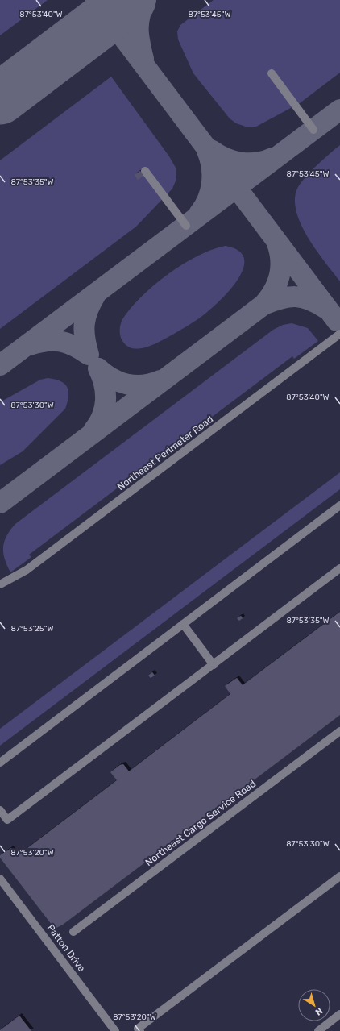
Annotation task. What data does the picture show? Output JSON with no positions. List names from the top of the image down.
{
  "streets": {
    "street": ["Northeast Perimeter Road", "Northeast Cargo Service Road", "Patton Drive"]
  },
  "north": "bottom right",
  "coordinates": [
    "87°53'40\"W",
    "87°53'45\"W",
    "87°53'35\"W",
    "87°53'30\"W",
    "87°53'25\"W",
    "87°53'20\"W"
  ]
}
